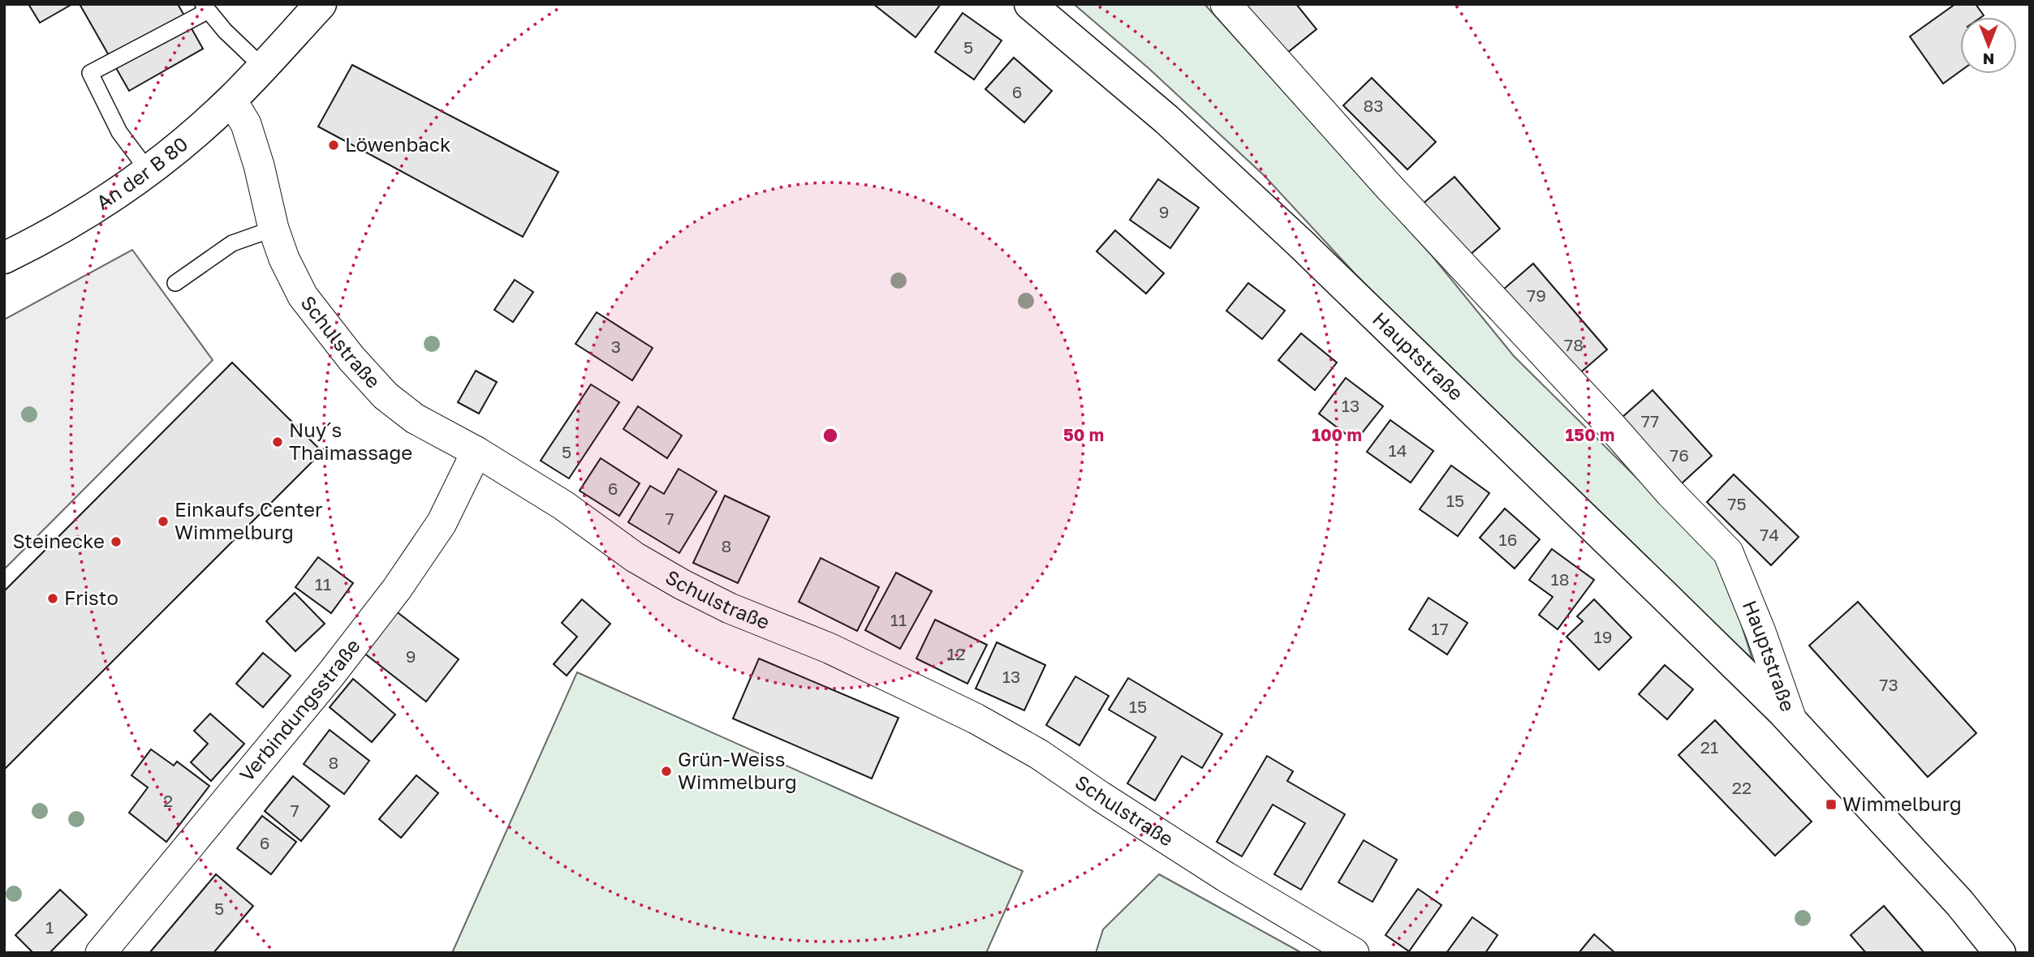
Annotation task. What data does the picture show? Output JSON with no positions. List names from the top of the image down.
{
  "streets": {
    "main road": ["An der B 80", "Hauptstraße"],
    "street": ["Schulstraße", "Verbindungsstraße"]
  },
  "crossings": [
    ["An der B 80", "Schulstraße"],
    ["Schulstraße", "Verbindungsstraße"]
  ],
  "places": {
    "other": [
      "Löwenback",
      "Nuy´s Thaimassage",
      "Einkaufs Center Wimmelburg",
      "Steinecke",
      "Fristo",
      "Grün-Weiss Wimmelburg"
    ],
    "transit": ["Wimmelburg"]
  },
  "house_numbers": [
    "5",
    "6",
    "83",
    "9",
    "79",
    "78",
    "3",
    "13",
    "77",
    "14",
    "5",
    "76",
    "6",
    "15",
    "75",
    "7",
    "74",
    "16",
    "8",
    "18",
    "11",
    "11",
    "17",
    "19",
    "12",
    "9",
    "13",
    "73",
    "15",
    "21",
    "8",
    "22",
    "2",
    "7",
    "6",
    "5",
    "1"
  ],
  "north": "bottom",
  "rings": ["50 m", "100 m", "150 m"]
}
